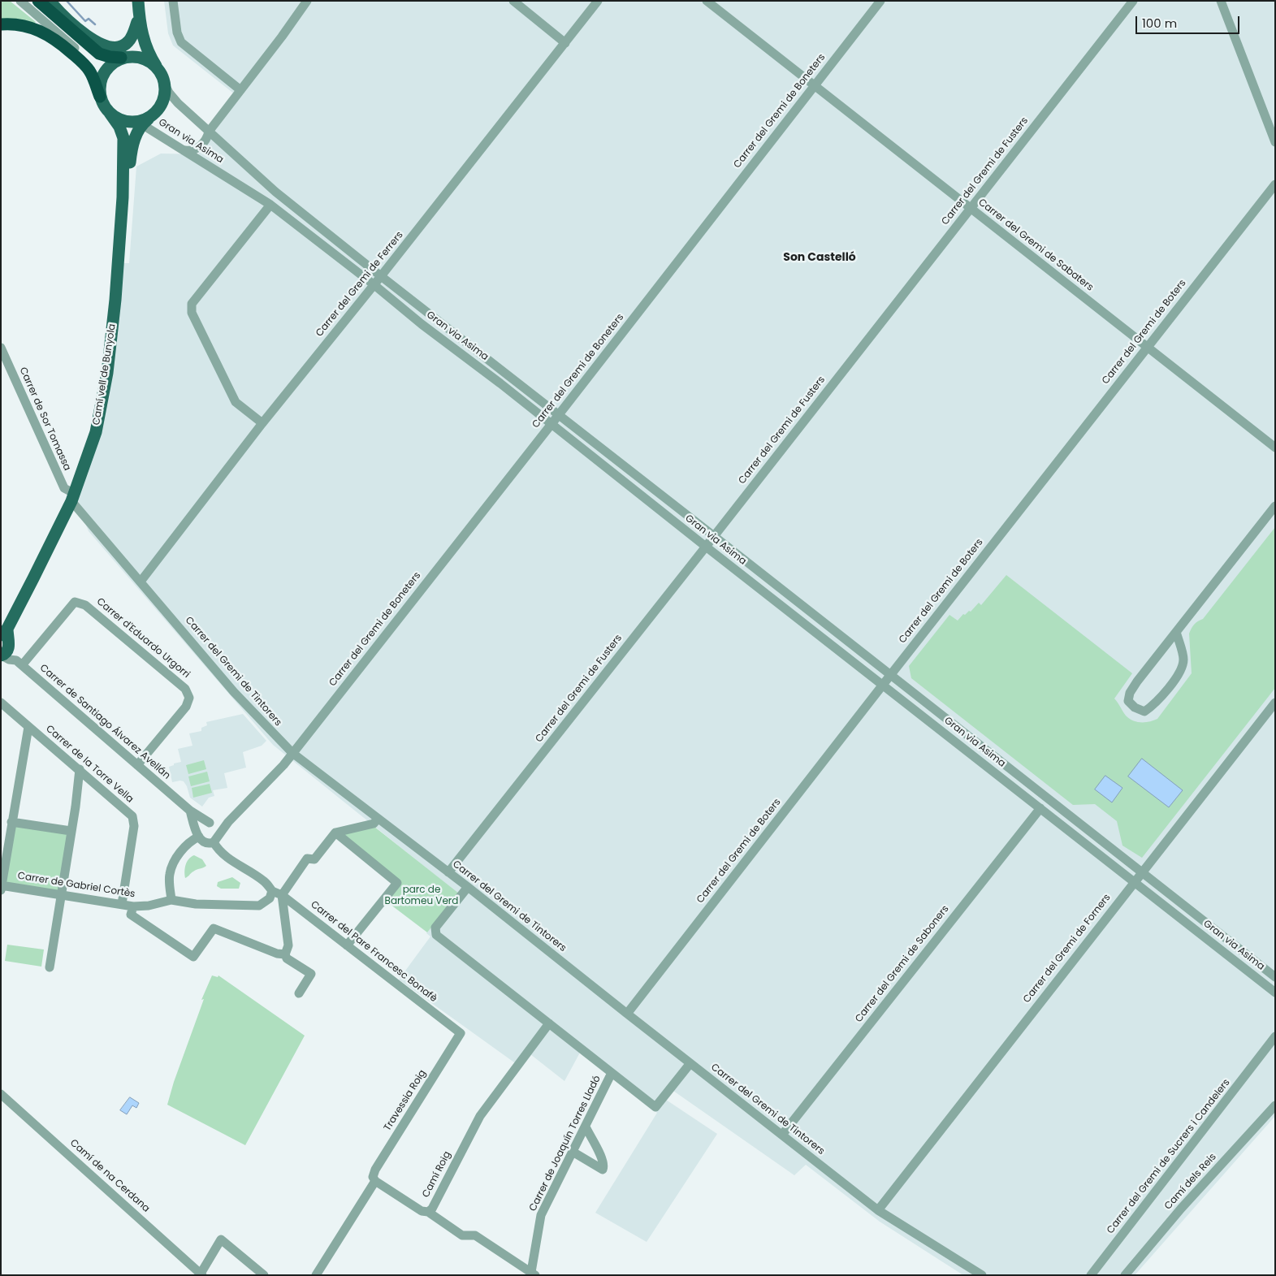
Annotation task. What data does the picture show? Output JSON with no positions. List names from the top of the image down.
{
  "streets": {
    "main road": ["Camí vell de Bunyola"],
    "street": [
      "Carrer del Gremi de Boneters",
      "Gran via Asima",
      "Carrer del Gremi de Fusters",
      "Carrer del Gremi de Sabaters",
      "Carrer del Gremi de Ferrers",
      "Carrer del Gremi de Boters",
      "Carrer de Sor Tomassa",
      "Carrer d'Eduardo Urgorri",
      "Carrer del Gremi de Tintorers",
      "Carrer de Santiago Álvarez Avellán",
      "Carrer de la Torre Vella",
      "Carrer de Gabriel Cortès",
      "Carrer del Gremi de Forners",
      "Carrer del Pare Francesc Bonafè",
      "Carrer del Gremi de Saboners",
      "Travessia Roig",
      "Carrer de Joaquín Torres Lladó",
      "Carrer del Gremi de Sucrers i Candelers",
      "Camí Roig",
      "Camí de na Cerdana",
      "Camí dels Reis"
    ]
  },
  "crossings": [
    ["Carrer del Gremi de Boneters", "Gran via Asima"],
    ["Carrer del Gremi de Boneters", "Carrer del Gremi de Sabaters"],
    ["Carrer del Gremi de Boneters", "Carrer del Gremi de Tintorers"],
    ["Gran via Asima", "Carrer del Gremi de Fusters"],
    ["Gran via Asima", "Carrer del Gremi de Ferrers"],
    ["Gran via Asima", "Carrer del Gremi de Boters"],
    ["Gran via Asima", "Carrer del Gremi de Forners"],
    ["Gran via Asima", "Carrer del Gremi de Saboners"],
    ["Carrer del Gremi de Fusters", "Carrer del Gremi de Sabaters"],
    ["Carrer del Gremi de Fusters", "Carrer del Gremi de Tintorers"],
    ["Carrer del Gremi de Sabaters", "Carrer del Gremi de Boters"],
    ["Carrer del Gremi de Ferrers", "Carrer del Gremi de Tintorers"],
    ["Carrer del Gremi de Boters", "Carrer del Gremi de Tintorers"],
    ["Camí vell de Bunyola", "Carrer de Sor Tomassa"],
    ["Camí vell de Bunyola", "Carrer del Gremi de Tintorers"],
    ["Camí vell de Bunyola", "Carrer de Santiago Álvarez Avellán"],
    ["Carrer de Sor Tomassa", "Carrer del Gremi de Tintorers"],
    ["Carrer d'Eduardo Urgorri", "Carrer de Santiago Álvarez Avellán"],
    ["Carrer del Gremi de Tintorers", "Carrer del Gremi de Forners"],
    ["Carrer del Gremi de Tintorers", "Carrer del Gremi de Saboners"],
    ["Carrer de Santiago Álvarez Avellán", "Carrer del Pare Francesc Bonafè"],
    ["Carrer de la Torre Vella", "Carrer de Gabriel Cortès"],
    ["Carrer del Pare Francesc Bonafè", "Travessia Roig"],
    ["Travessia Roig", "Camí Roig"]
  ],
  "districts": ["Son Castelló"],
  "parks": ["parc de Bartomeu Verd"],
  "scale_bar": "100 m"
}
